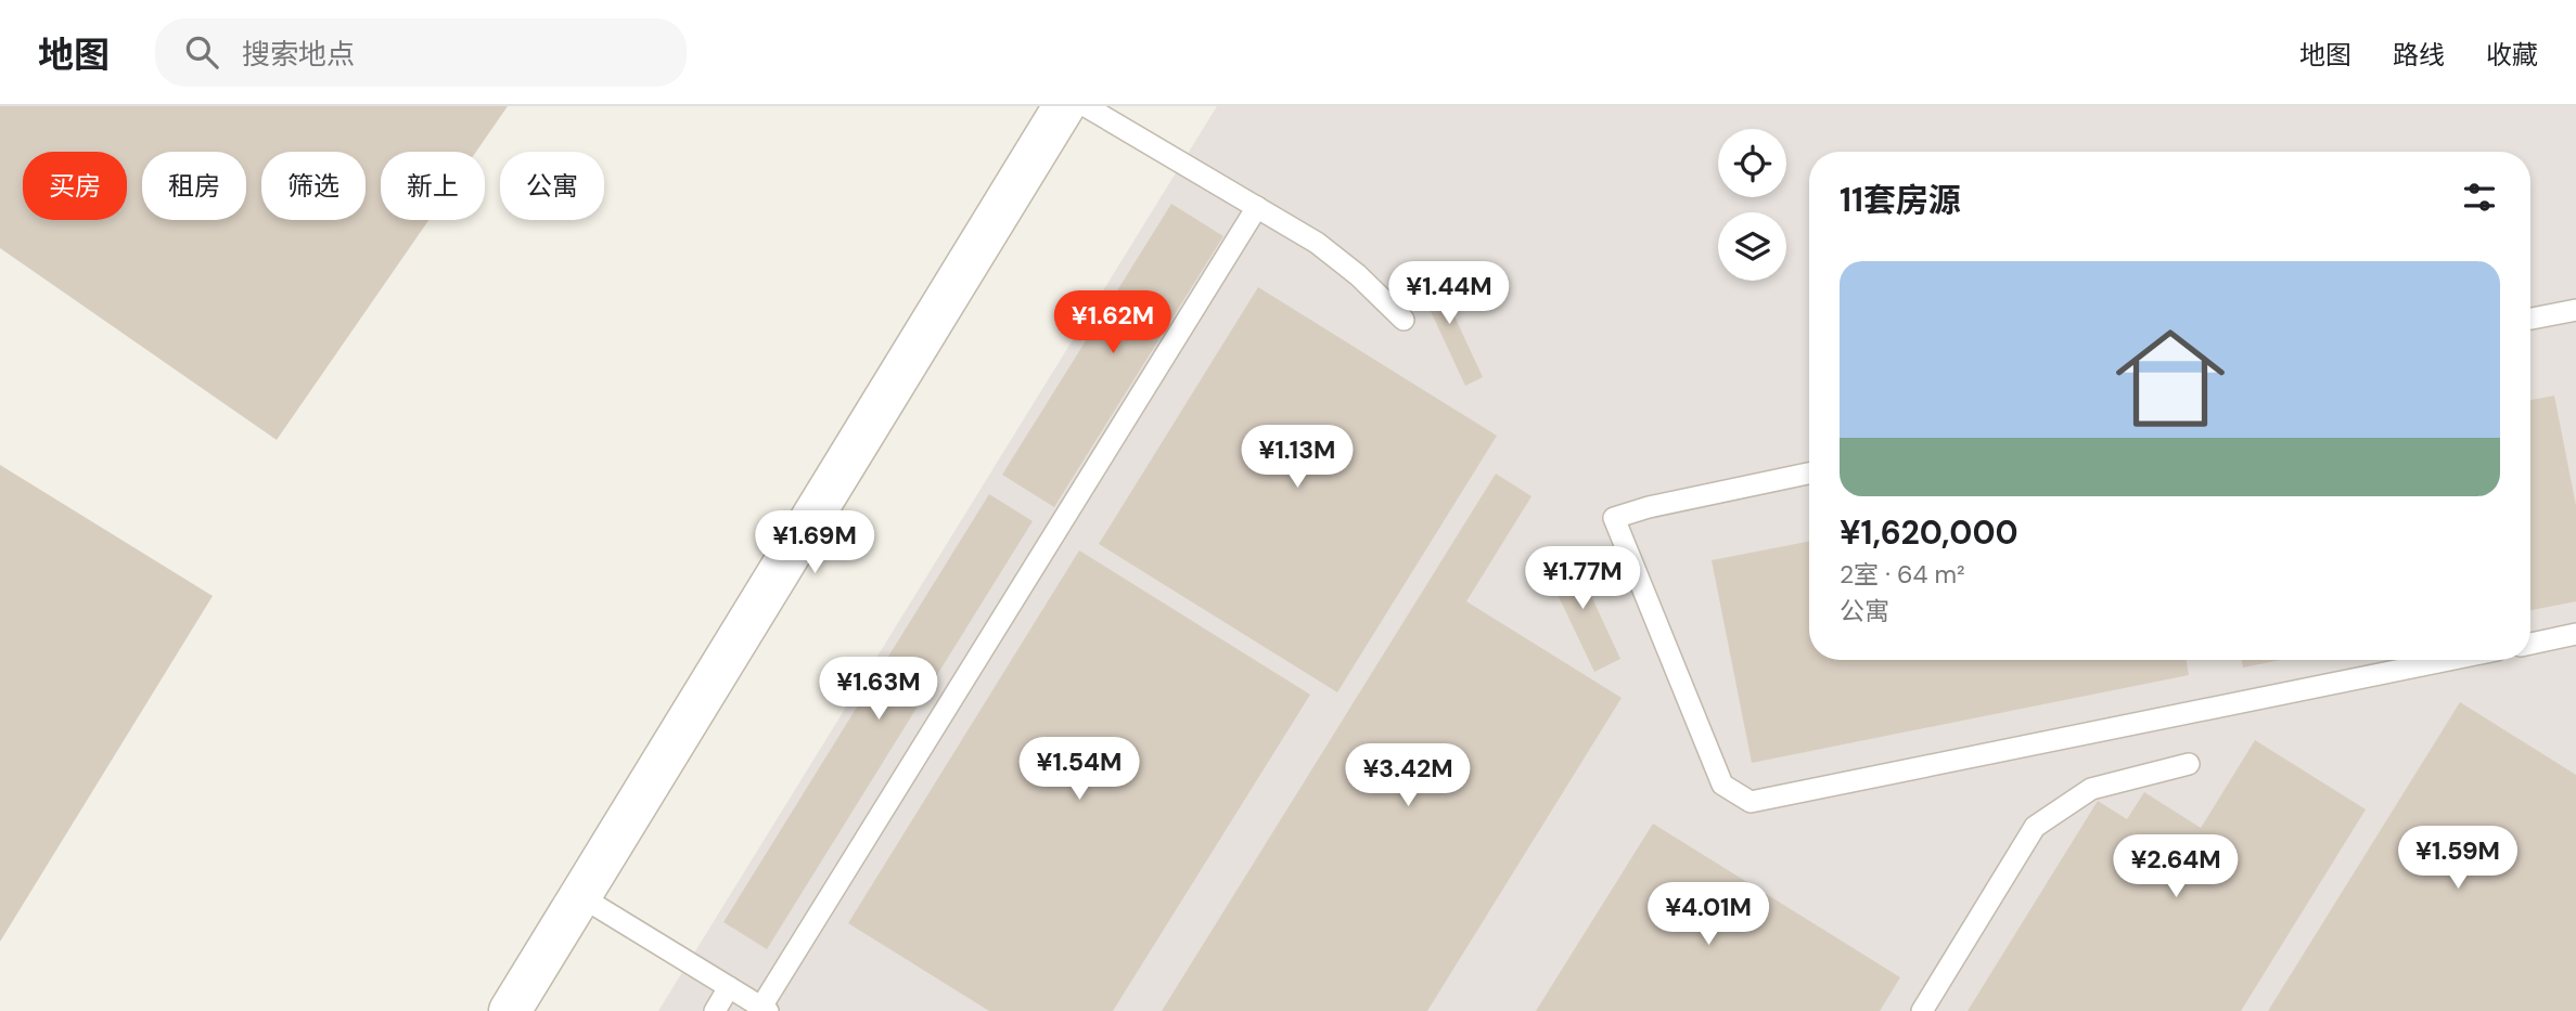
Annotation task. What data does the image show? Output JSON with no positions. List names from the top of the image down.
{
  "page": {
    "header": "地图",
    "search": "搜索地点",
    "nav": ["地图", "路线", "收藏"],
    "chip": [
      "买房",
      "租房",
      "筛选",
      "新上",
      "公寓"
    ],
    "heading": "11套房源",
    "list": [
      {
        "name": "¥1,620,000",
        "note": "2室 · 64 m² · 公寓"
      }
    ],
    "price": [
      "¥1.44M",
      "¥1.62M",
      "¥1.13M",
      "¥1.69M",
      "¥1.77M",
      "¥1.63M",
      "¥1.54M",
      "¥3.42M",
      "¥1.59M",
      "¥2.64M",
      "¥4.01M"
    ]
  }
}
